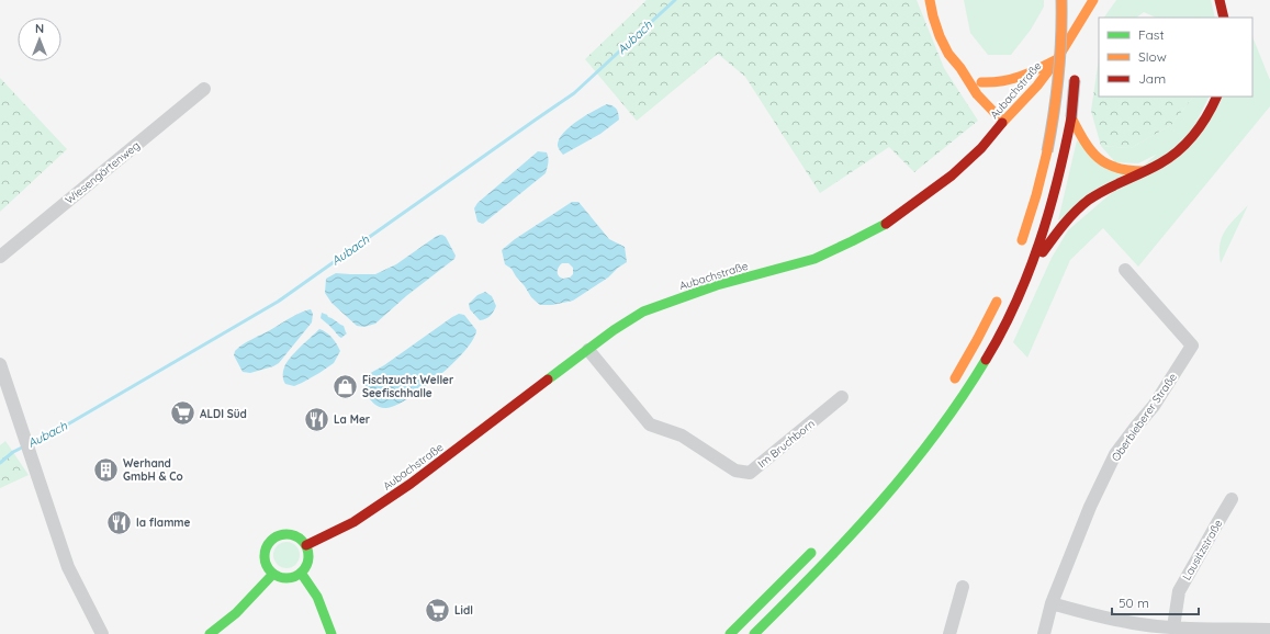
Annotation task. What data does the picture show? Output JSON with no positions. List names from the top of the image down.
{
  "streets": {
    "main road": ["Aubachstraße"],
    "street": [
      "Wiesengärtenweg",
      "Oberbieberer Straße",
      "Im Bruchborn",
      "Lausitzstraße"
    ]
  },
  "crossings": [
    ["Aubachstraße", "Im Bruchborn"]
  ],
  "water": ["Aubach"],
  "places": {
    "shop": ["Fischzucht Weller Seefischhalle"],
    "supermarket": ["ALDI Süd", "Lidl"],
    "restaurant": ["La Mer", "la flamme"],
    "building": ["Werhand GmbH & Co"]
  },
  "legend": ["Fast", "Slow", "Jam"],
  "scale_bar": "50 m",
  "north": "top"
}
